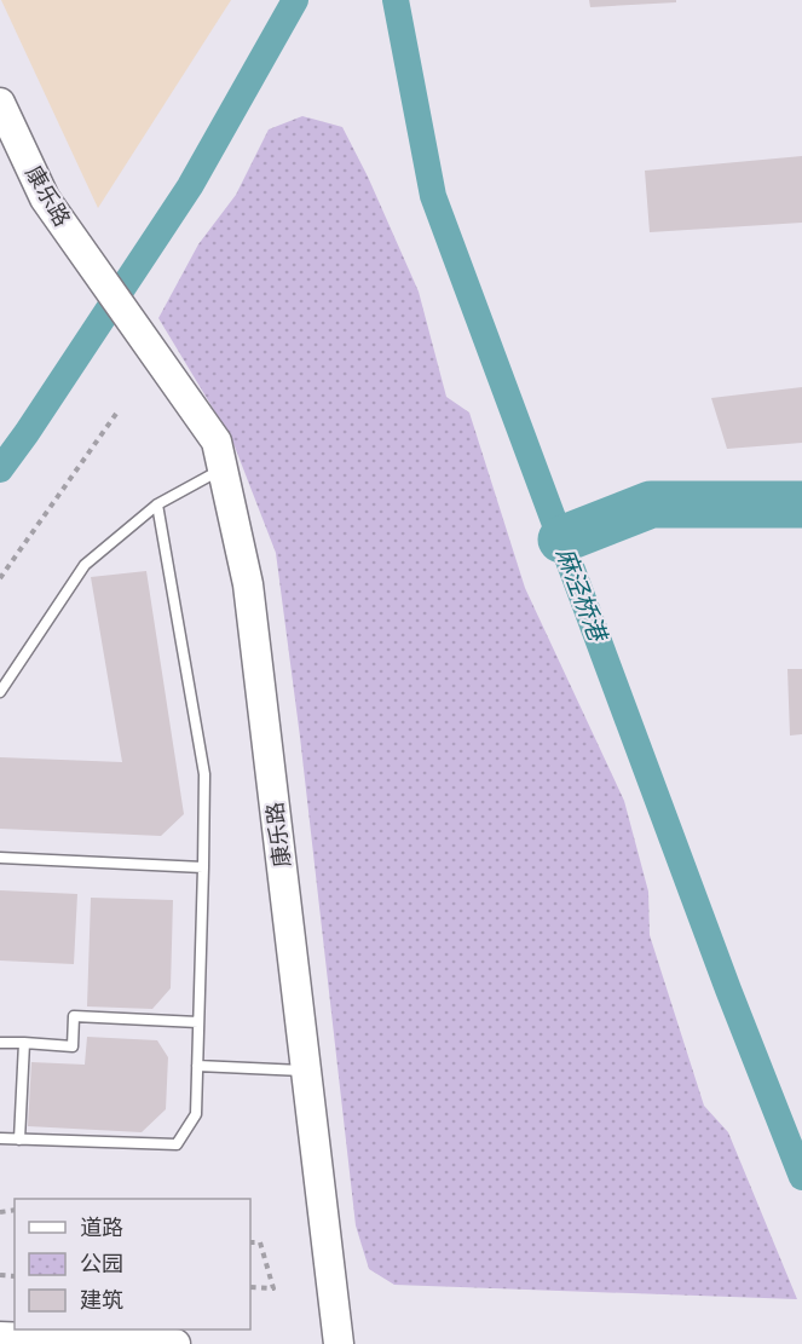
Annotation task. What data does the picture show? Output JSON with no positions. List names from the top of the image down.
{
  "streets": {
    "street": ["康乐路"]
  },
  "water": ["麻泾桥港"],
  "legend": ["道路", "公园", "建筑"]
}
